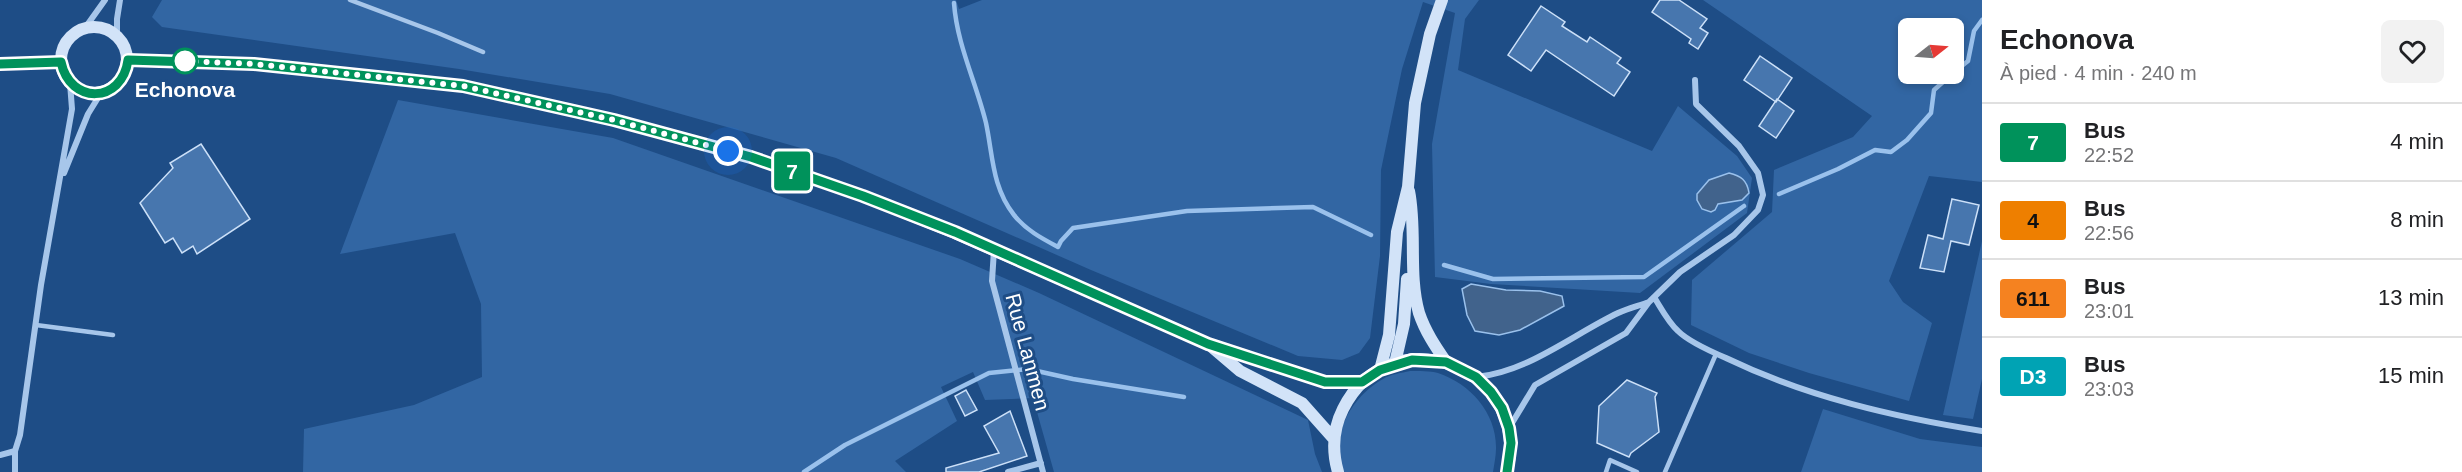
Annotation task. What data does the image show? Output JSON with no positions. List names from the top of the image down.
{
  "streets": {
    "street": ["Rue Lanmen"]
  },
  "places": ["Echonova"],
  "lines": ["bus line 7"],
  "north": "right",
  "page": {
    "on_map": "7",
    "heading": ["Echonova", "À pied · 4 min · 240 m"],
    "list": [
      {
        "mark": "7",
        "name": "Bus",
        "note": "22:52",
        "value": "4 min"
      },
      {
        "mark": "4",
        "name": "Bus",
        "note": "22:56",
        "value": "8 min"
      },
      {
        "mark": "611",
        "name": "Bus",
        "note": "23:01",
        "value": "13 min"
      },
      {
        "mark": "D3",
        "name": "Bus",
        "note": "23:03",
        "value": "15 min"
      }
    ]
  }
}
